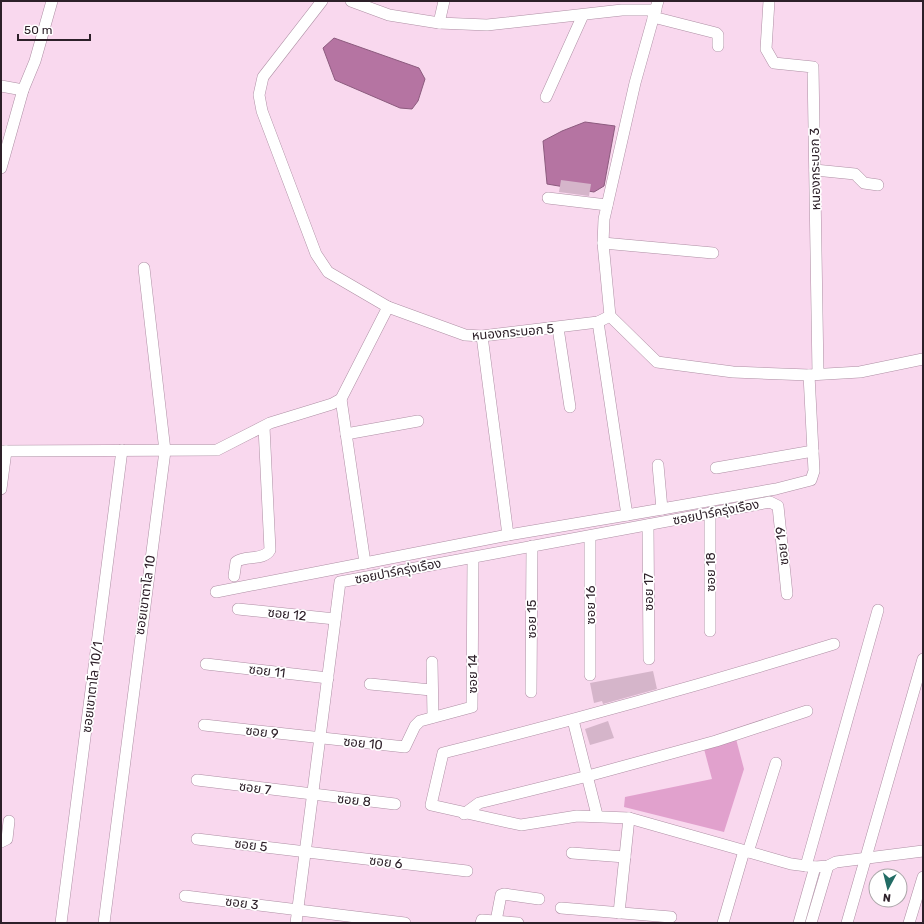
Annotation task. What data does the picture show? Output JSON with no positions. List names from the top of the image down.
{
  "streets": {
    "street": [
      "หนองกระบอก 3",
      "หนองกระบอก 5",
      "ซอยปาร์ครุ่งเรือง",
      "ซอย 19",
      "ซอย 18",
      "ซอย 17",
      "ซอยเขาตาโล 10",
      "ซอย 16",
      "ซอย 12",
      "ซอย 15",
      "ซอย 11",
      "ซอย 14",
      "ซอยเขาตาโล 10/1",
      "ซอย 9",
      "ซอย 10",
      "ซอย 7",
      "ซอย 8",
      "ซอย 5",
      "ซอย 6",
      "ซอย 3"
    ]
  },
  "crossings": [
    ["ซอยปาร์ครุ่งเรือง", "ซอย 19"],
    ["ซอยปาร์ครุ่งเรือง", "ซอย 18"],
    ["ซอยปาร์ครุ่งเรือง", "ซอย 17"],
    ["ซอยปาร์ครุ่งเรือง", "ซอย 16"],
    ["ซอยปาร์ครุ่งเรือง", "ซอย 12"],
    ["ซอยปาร์ครุ่งเรือง", "ซอย 15"],
    ["ซอยปาร์ครุ่งเรือง", "ซอย 11"],
    ["ซอยปาร์ครุ่งเรือง", "ซอย 14"],
    ["ซอยปาร์ครุ่งเรือง", "ซอย 9"],
    ["ซอยปาร์ครุ่งเรือง", "ซอย 10"],
    ["ซอยปาร์ครุ่งเรือง", "ซอย 7"],
    ["ซอยปาร์ครุ่งเรือง", "ซอย 8"],
    ["ซอยปาร์ครุ่งเรือง", "ซอย 5"],
    ["ซอยปาร์ครุ่งเรือง", "ซอย 6"],
    ["ซอยปาร์ครุ่งเรือง", "ซอย 3"],
    ["ซอย 14", "ซอย 10"],
    ["ซอย 9", "ซอย 10"],
    ["ซอย 7", "ซอย 8"],
    ["ซอย 5", "ซอย 6"]
  ],
  "scale_bar": "50 m",
  "north": "bottom"
}
